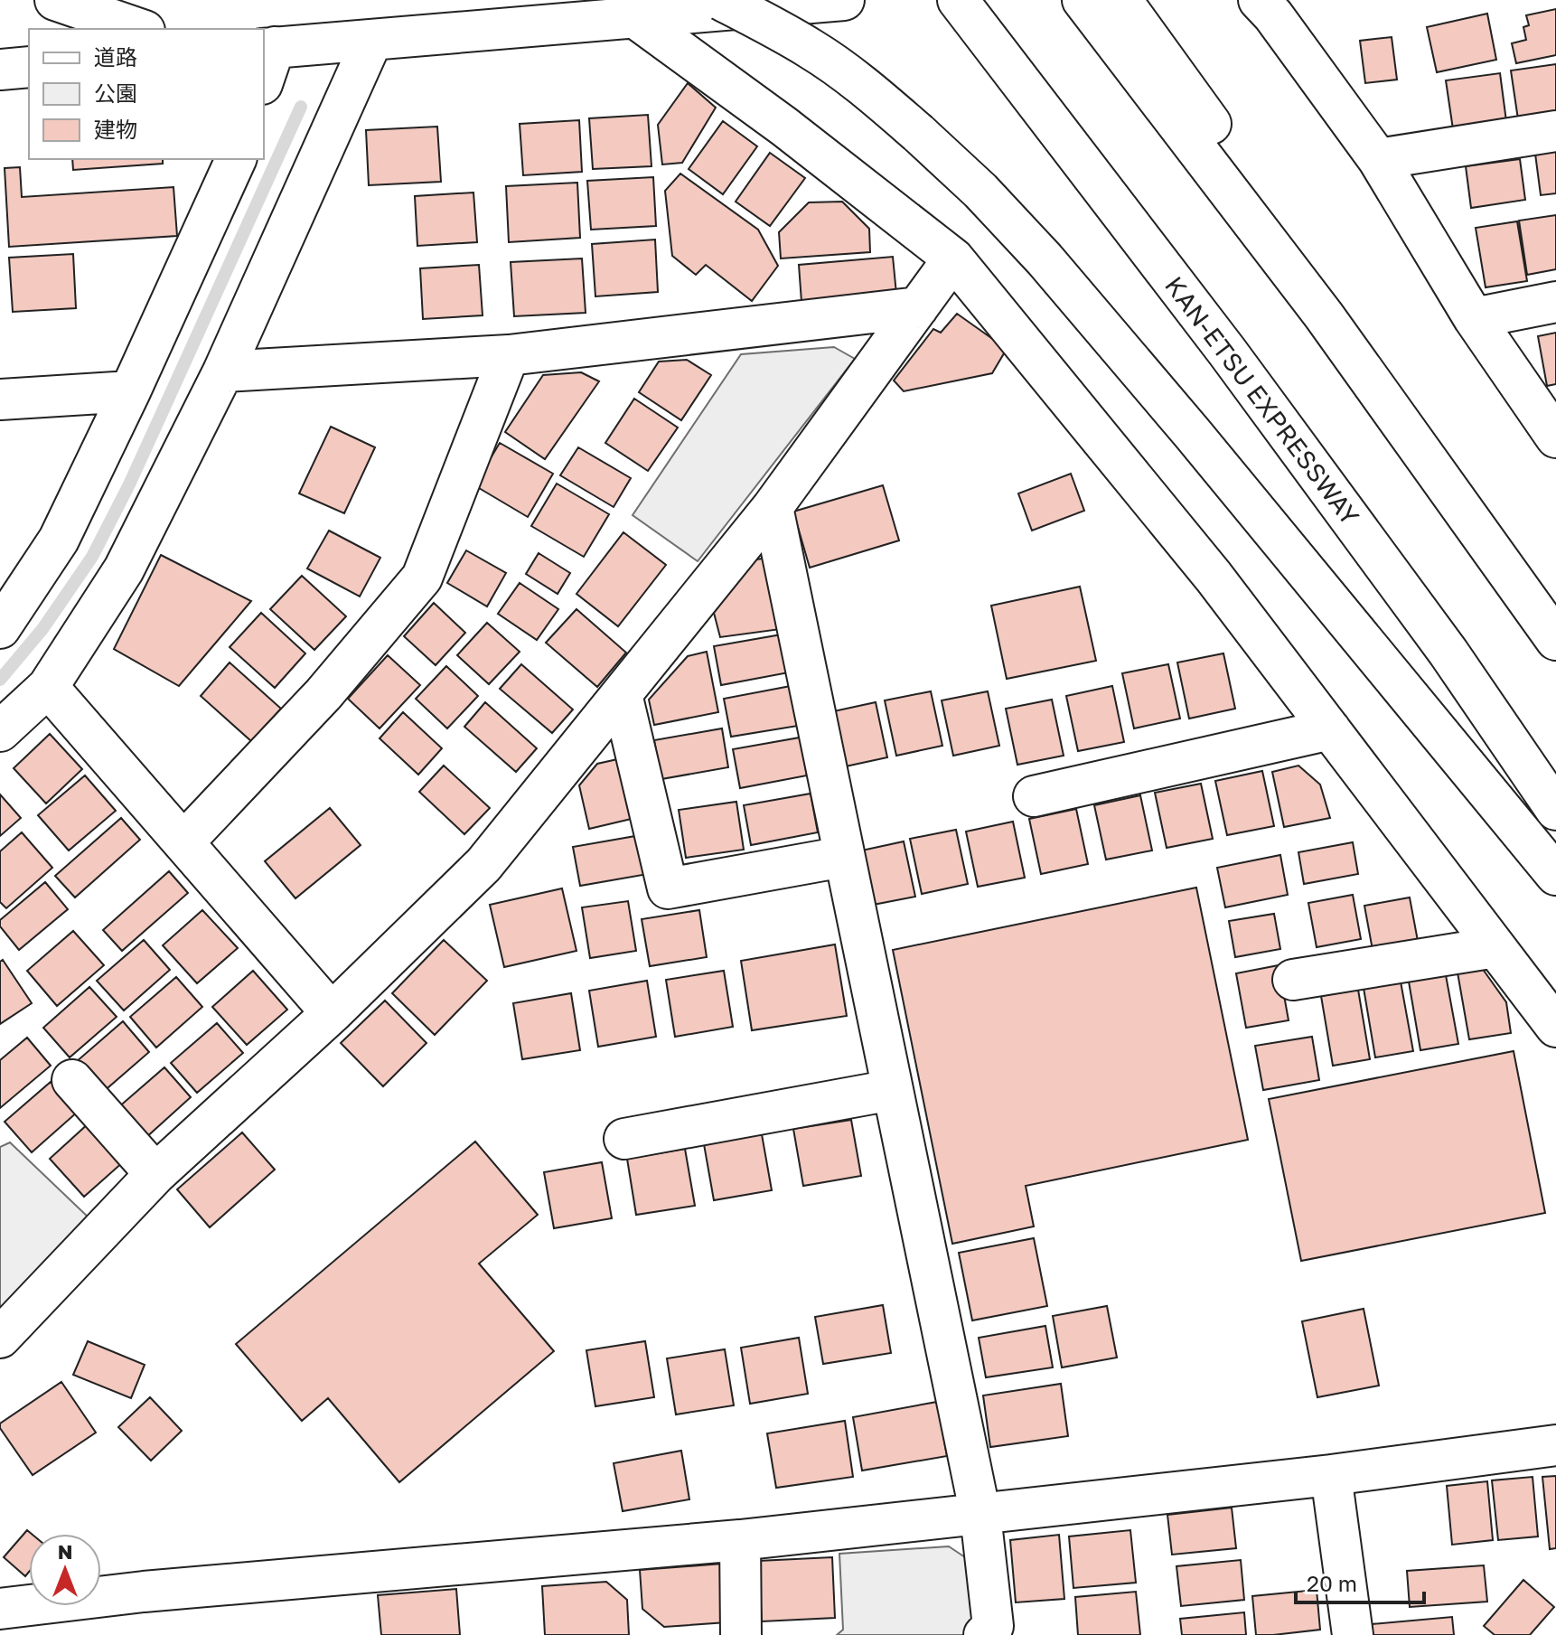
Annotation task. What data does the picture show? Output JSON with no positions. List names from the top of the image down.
{
  "streets": {
    "main road": ["KAN-ETSU EXPRESSWAY"]
  },
  "legend": ["道路", "公園", "建物"],
  "scale_bar": "20 m",
  "north": "top"
}
